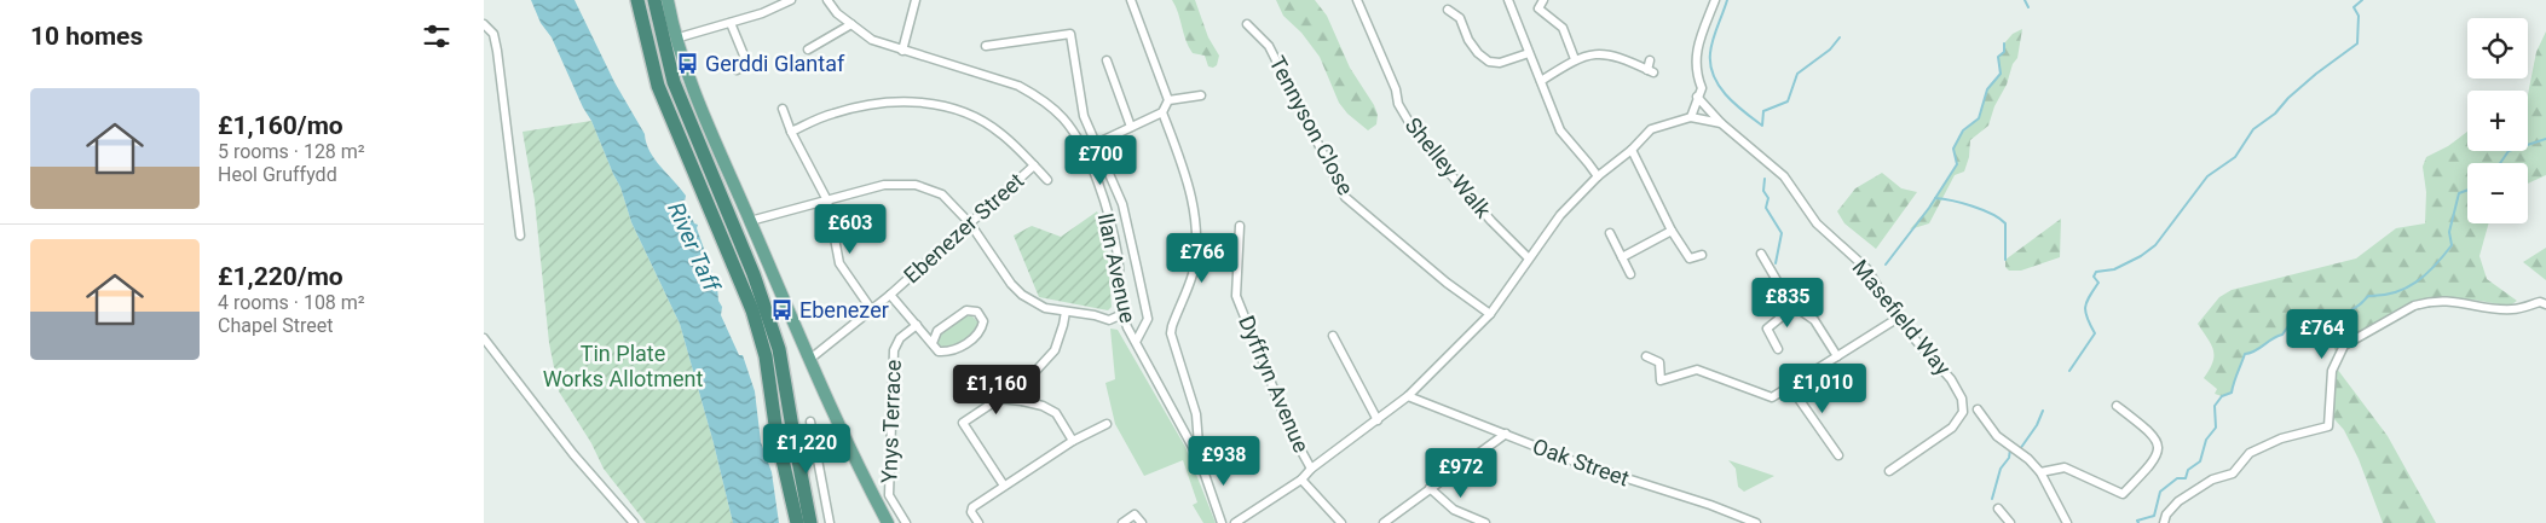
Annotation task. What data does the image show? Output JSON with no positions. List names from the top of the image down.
{
  "streets": {
    "street": [
      "Tennyson Close",
      "Shelley Walk",
      "Ebenezer Street",
      "Ilan Avenue",
      "Masefield Way",
      "Dyffryn Avenue",
      "Ynys Terrace",
      "Oak Street"
    ]
  },
  "crossings": [
    ["Tennyson Close", "Masefield Way"],
    ["Shelley Walk", "Masefield Way"],
    ["Masefield Way", "Dyffryn Avenue"],
    ["Masefield Way", "Oak Street"]
  ],
  "water": ["River Taff"],
  "parks": ["Tin Plate Works Allotment"],
  "places": {
    "bus stop": ["Gerddi Glantaf", "Ebenezer"]
  },
  "page": {
    "heading": "10 homes",
    "map_buttons": ["+", "−"],
    "list": [
      {
        "name": "£1,160/mo",
        "note": "5 rooms · 128 m² · Heol Gruffydd"
      },
      {
        "name": "£1,220/mo",
        "note": "4 rooms · 108 m² · Chapel Street"
      }
    ],
    "price": [
      "£700",
      "£603",
      "£766",
      "£835",
      "£764",
      "£1,010",
      "£1,160",
      "£1,220",
      "£938",
      "£972"
    ]
  }
}
